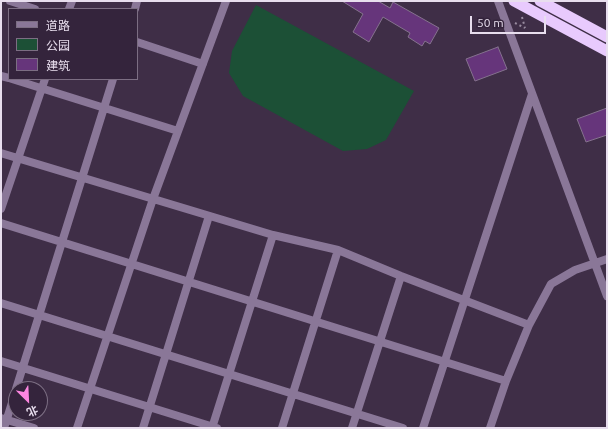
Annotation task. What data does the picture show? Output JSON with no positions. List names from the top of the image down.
{
  "legend": ["道路", "公园", "建筑"],
  "scale_bar": "50 m",
  "north": "bottom right"
}
